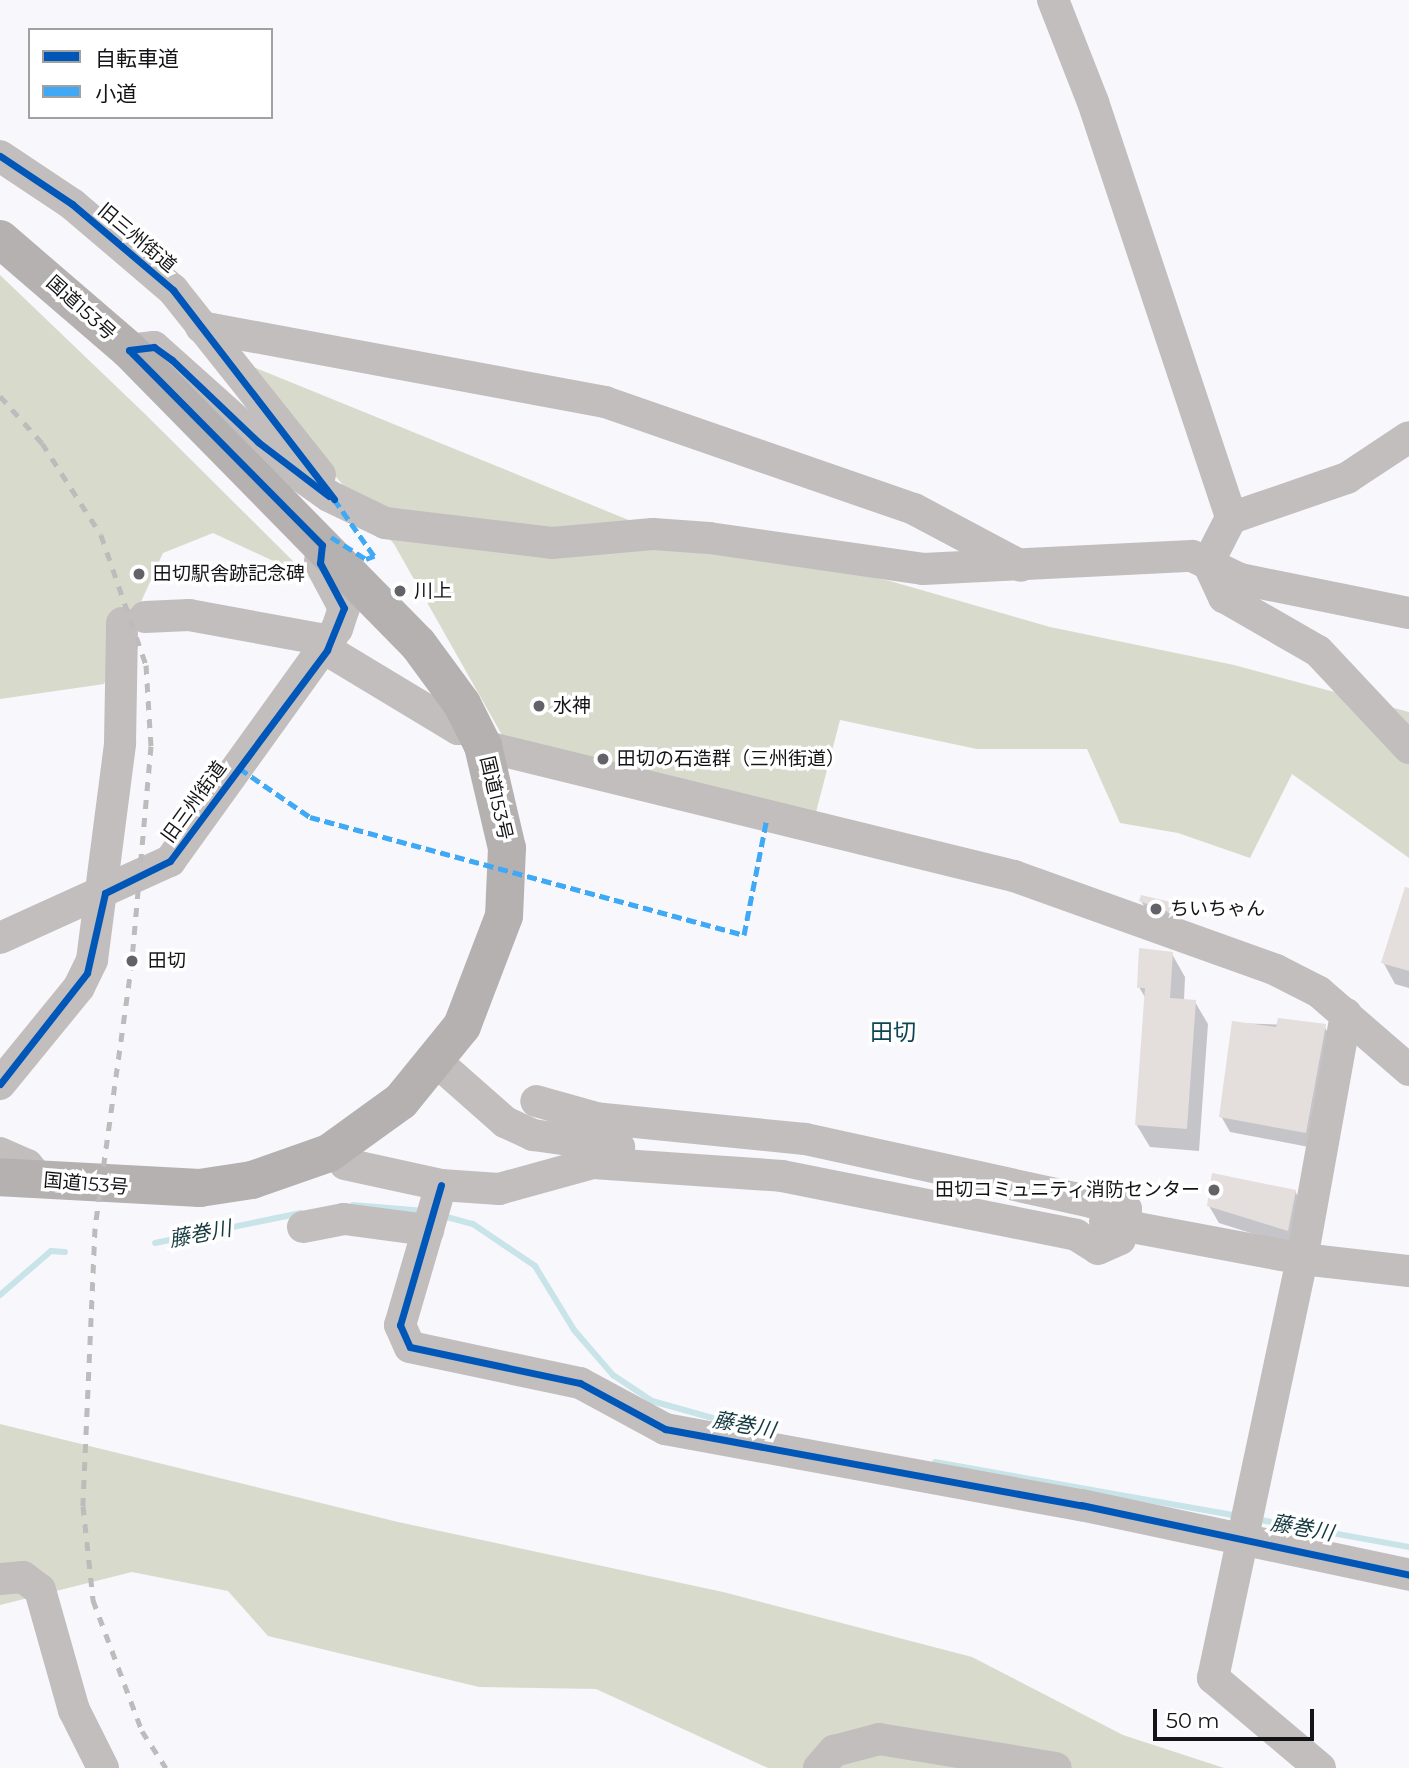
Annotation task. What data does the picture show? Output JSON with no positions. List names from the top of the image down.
{
  "streets": {
    "highway": ["国道153号"],
    "street": ["旧三州街道"]
  },
  "crossings": [
    ["旧三州街道", "国道153号"]
  ],
  "districts": ["田切"],
  "water": ["藤巻川"],
  "places": [
    "田切駅舎跡記念碑",
    "川上",
    "水神",
    "田切の石造群（三州街道）",
    "ちいちゃん",
    "田切",
    "田切コミュニティ消防センター"
  ],
  "legend": ["自転車道", "小道"],
  "scale_bar": "50 m"
}
